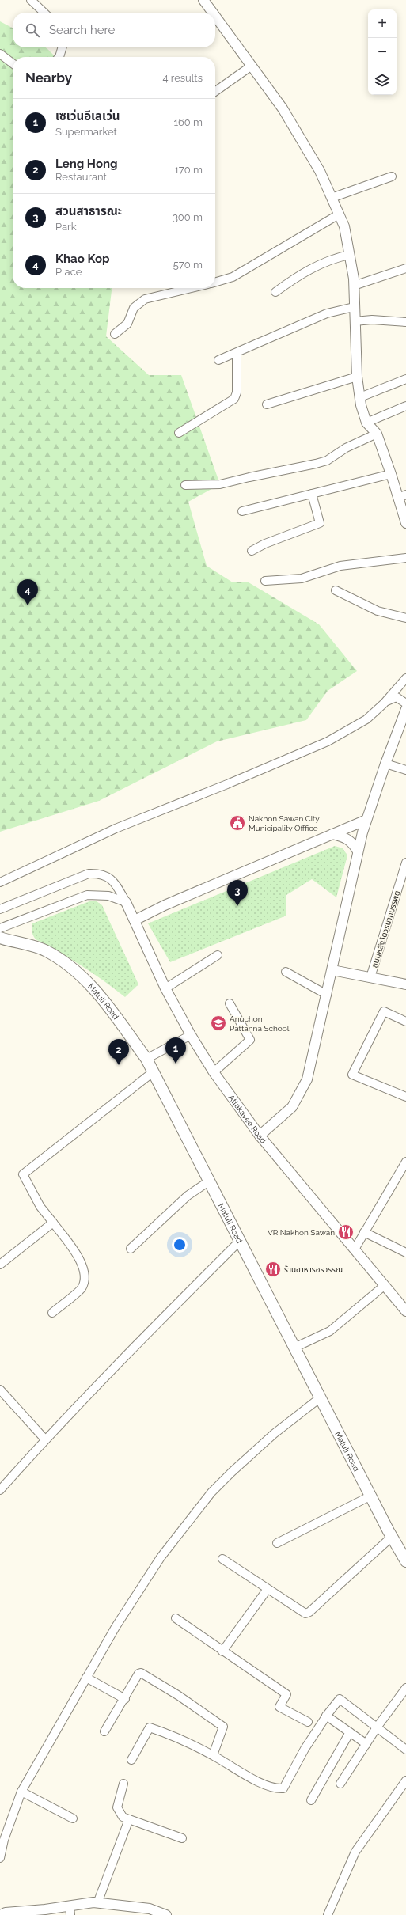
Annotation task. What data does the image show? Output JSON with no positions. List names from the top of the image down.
{
  "streets": {
    "main road": ["Matuli Road"],
    "street": ["ถนนหลังวัดวรนาถบรรพต", "Attakavee Road"]
  },
  "places": {
    "public building": ["Nakhon Sawan City Municipality Offfice"],
    "school or university": ["Anuchon Pattanna School"],
    "restaurant": ["VR Nakhon Sawan", "ร้านอาหารอรวรรณ"]
  },
  "page": {
    "map_buttons": ["+", "−"],
    "search": "Search here",
    "heading": ["Nearby", "4 results"],
    "list": [
      {
        "mark": "1",
        "name": "เซเว่นอีเลเว่น",
        "note": "Supermarket",
        "value": "160 m"
      },
      {
        "mark": "2",
        "name": "Leng Hong",
        "note": "Restaurant",
        "value": "170 m"
      },
      {
        "mark": "3",
        "name": "สวนสาธารณะ",
        "note": "Park",
        "value": "300 m"
      },
      {
        "mark": "4",
        "name": "Khao Kop",
        "note": "Place",
        "value": "570 m"
      }
    ],
    "pins": [
      "4",
      "3",
      "1",
      "2"
    ]
  }
}
